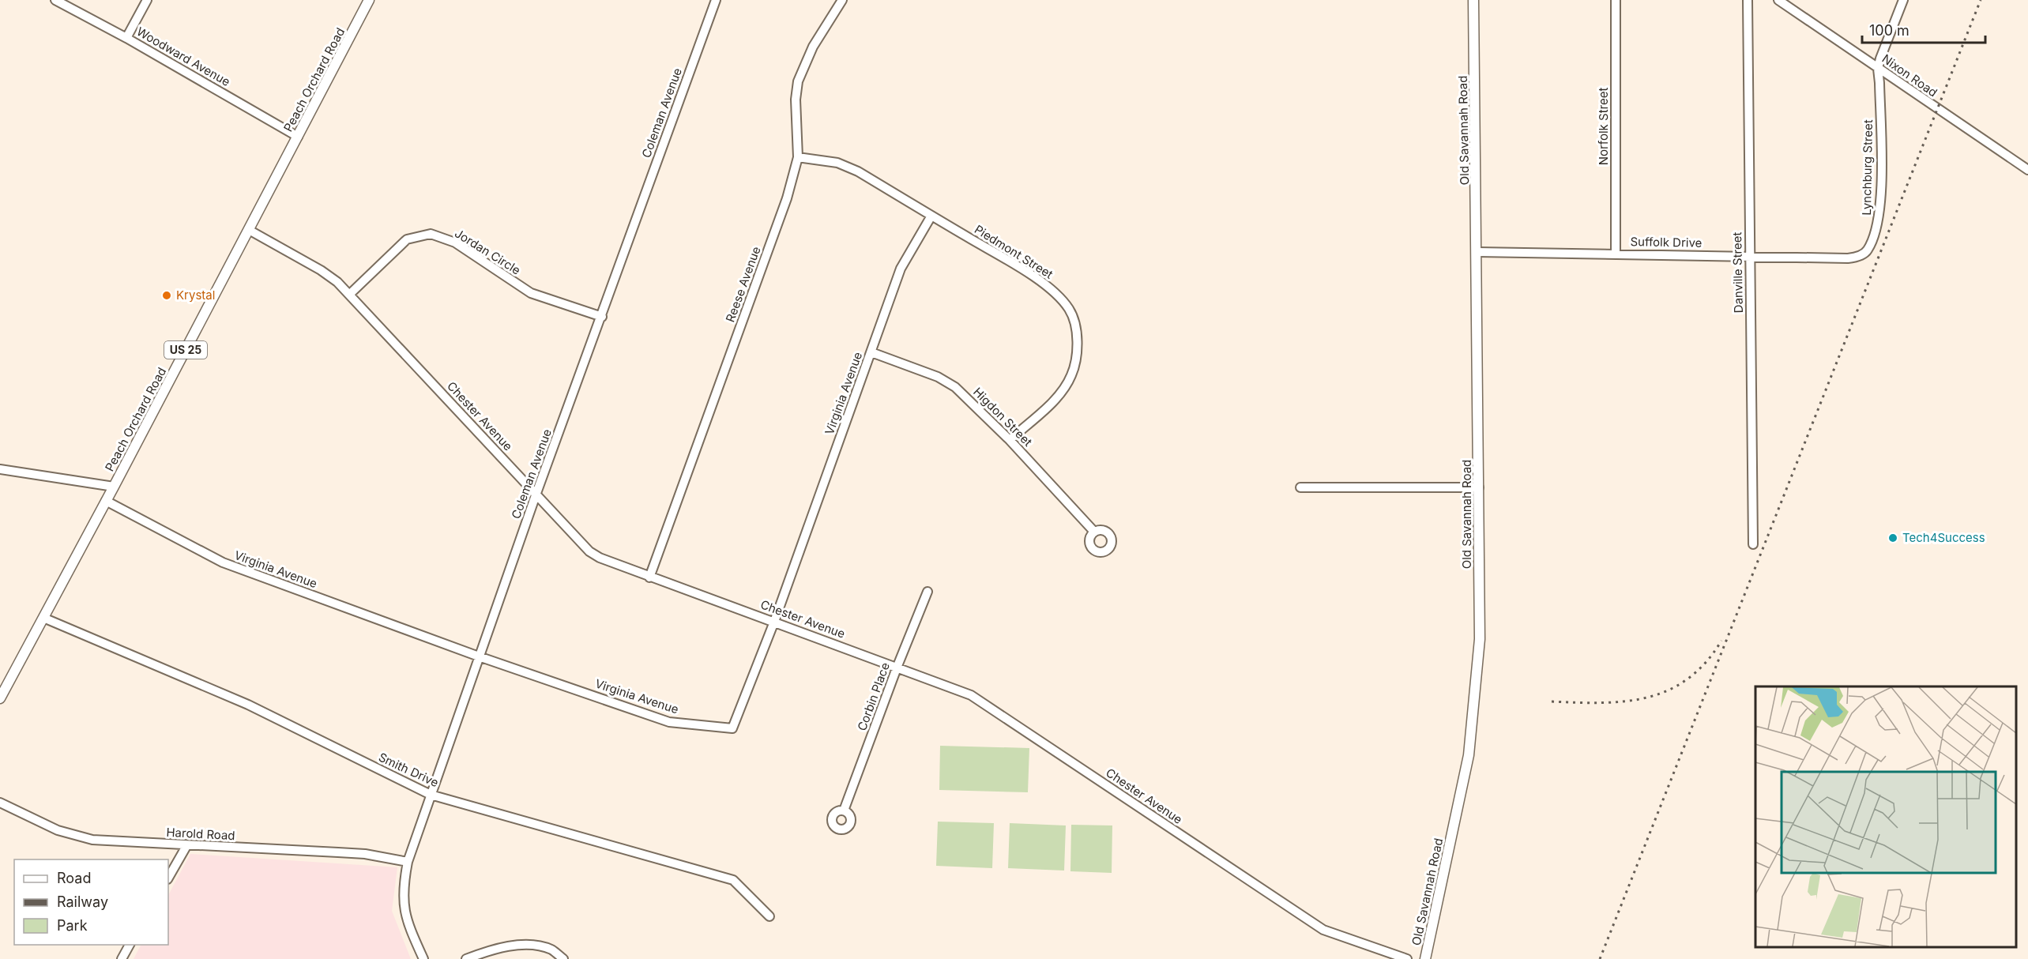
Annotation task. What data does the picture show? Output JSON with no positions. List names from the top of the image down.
{
  "streets": {
    "main road": ["Peach Orchard Road", "Old Savannah Road", "US 25"],
    "street": [
      "Woodward Avenue",
      "Nixon Road",
      "Coleman Avenue",
      "Norfolk Street",
      "Lynchburg Street",
      "Suffolk Drive",
      "Jordan Circle",
      "Piedmont Street",
      "Danville Street",
      "Reese Avenue",
      "Virginia Avenue",
      "Chester Avenue",
      "Higdon Street",
      "Corbin Place",
      "Smith Drive",
      "Harold Road"
    ]
  },
  "crossings": [
    ["Woodward Avenue", "Peach Orchard Road"],
    ["Nixon Road", "Lynchburg Street"],
    ["Peach Orchard Road", "Virginia Avenue"],
    ["Peach Orchard Road", "Chester Avenue"],
    ["Peach Orchard Road", "Smith Drive"],
    ["Coleman Avenue", "Jordan Circle"],
    ["Coleman Avenue", "Virginia Avenue"],
    ["Coleman Avenue", "Chester Avenue"],
    ["Coleman Avenue", "Smith Drive"],
    ["Coleman Avenue", "Harold Road"],
    ["Norfolk Street", "Suffolk Drive"],
    ["Old Savannah Road", "Suffolk Drive"],
    ["Lynchburg Street", "Suffolk Drive"],
    ["Suffolk Drive", "Danville Street"],
    ["Jordan Circle", "Chester Avenue"],
    ["Piedmont Street", "Reese Avenue"],
    ["Piedmont Street", "Virginia Avenue"],
    ["Piedmont Street", "Higdon Street"],
    ["Reese Avenue", "Chester Avenue"],
    ["Virginia Avenue", "Chester Avenue"],
    ["Virginia Avenue", "Higdon Street"],
    ["Chester Avenue", "Corbin Place"]
  ],
  "places": ["Krystal", "Tech4Success"],
  "legend": ["Road", "Railway", "Park"],
  "scale_bar": "100 m"
}
